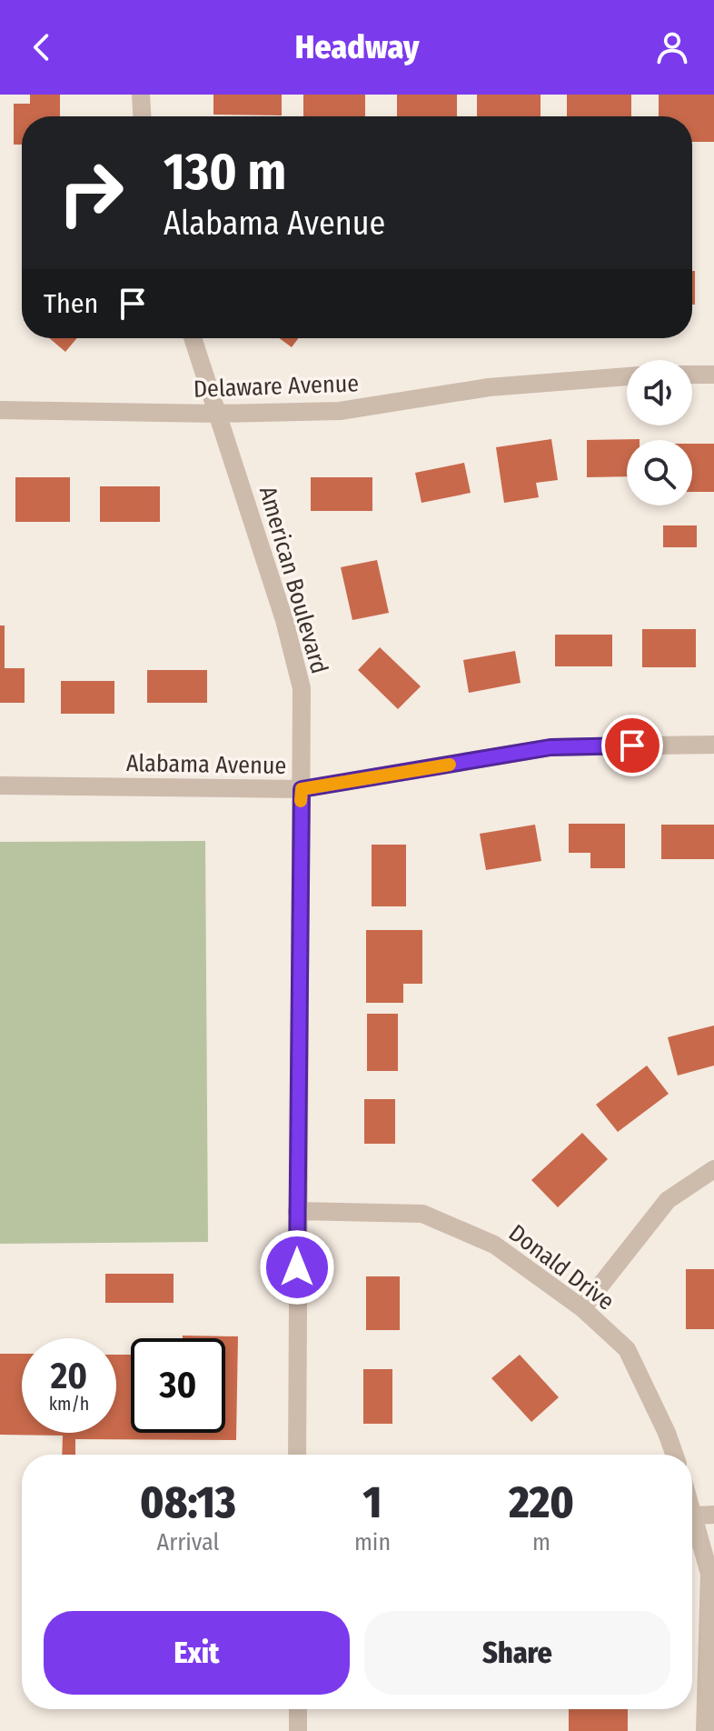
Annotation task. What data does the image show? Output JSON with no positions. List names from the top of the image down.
{
  "streets": {
    "street": [
      "Delaware Avenue",
      "American Boulevard",
      "Alabama Avenue",
      "Donald Drive"
    ]
  },
  "crossings": [
    ["Delaware Avenue", "American Boulevard"],
    ["American Boulevard", "Alabama Avenue"],
    ["American Boulevard", "Donald Drive"]
  ],
  "page": {
    "header": "Headway",
    "turn": ["130 m", "Alabama Avenue"],
    "then": "Then",
    "speed": "20 km/h",
    "limit": "30",
    "eta": [
      "08:13",
      "Arrival",
      "1",
      "min",
      "220",
      "m"
    ],
    "buttons": ["Exit", "Share"]
  }
}
